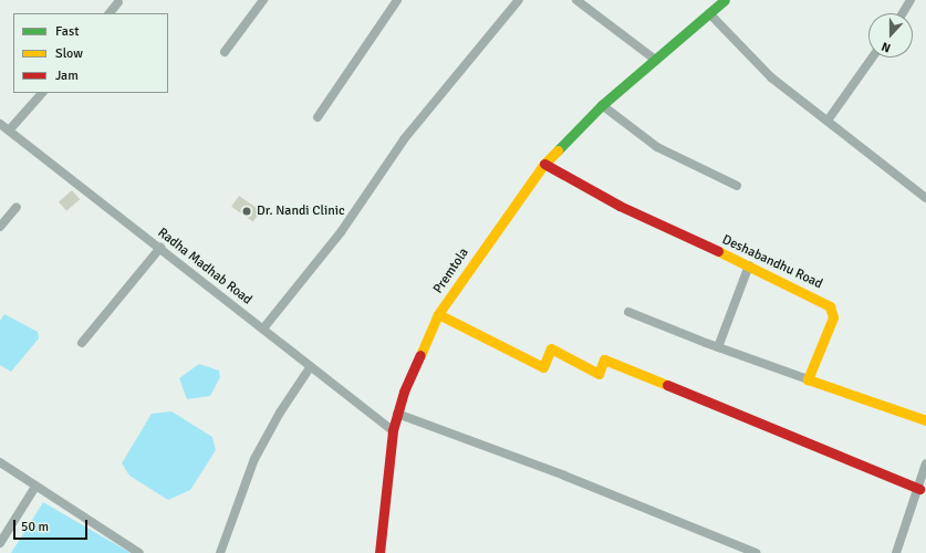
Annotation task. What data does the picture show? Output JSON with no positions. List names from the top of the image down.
{
  "streets": {
    "main road": ["Deshabandhu Road", "Premtola"],
    "street": ["Radha Madhab Road"]
  },
  "crossings": [
    ["Deshabandhu Road", "Premtola"],
    ["Radha Madhab Road", "Premtola"]
  ],
  "places": ["Dr. Nandi Clinic"],
  "legend": ["Fast", "Slow", "Jam"],
  "scale_bar": "50 m",
  "north": "bottom"
}
